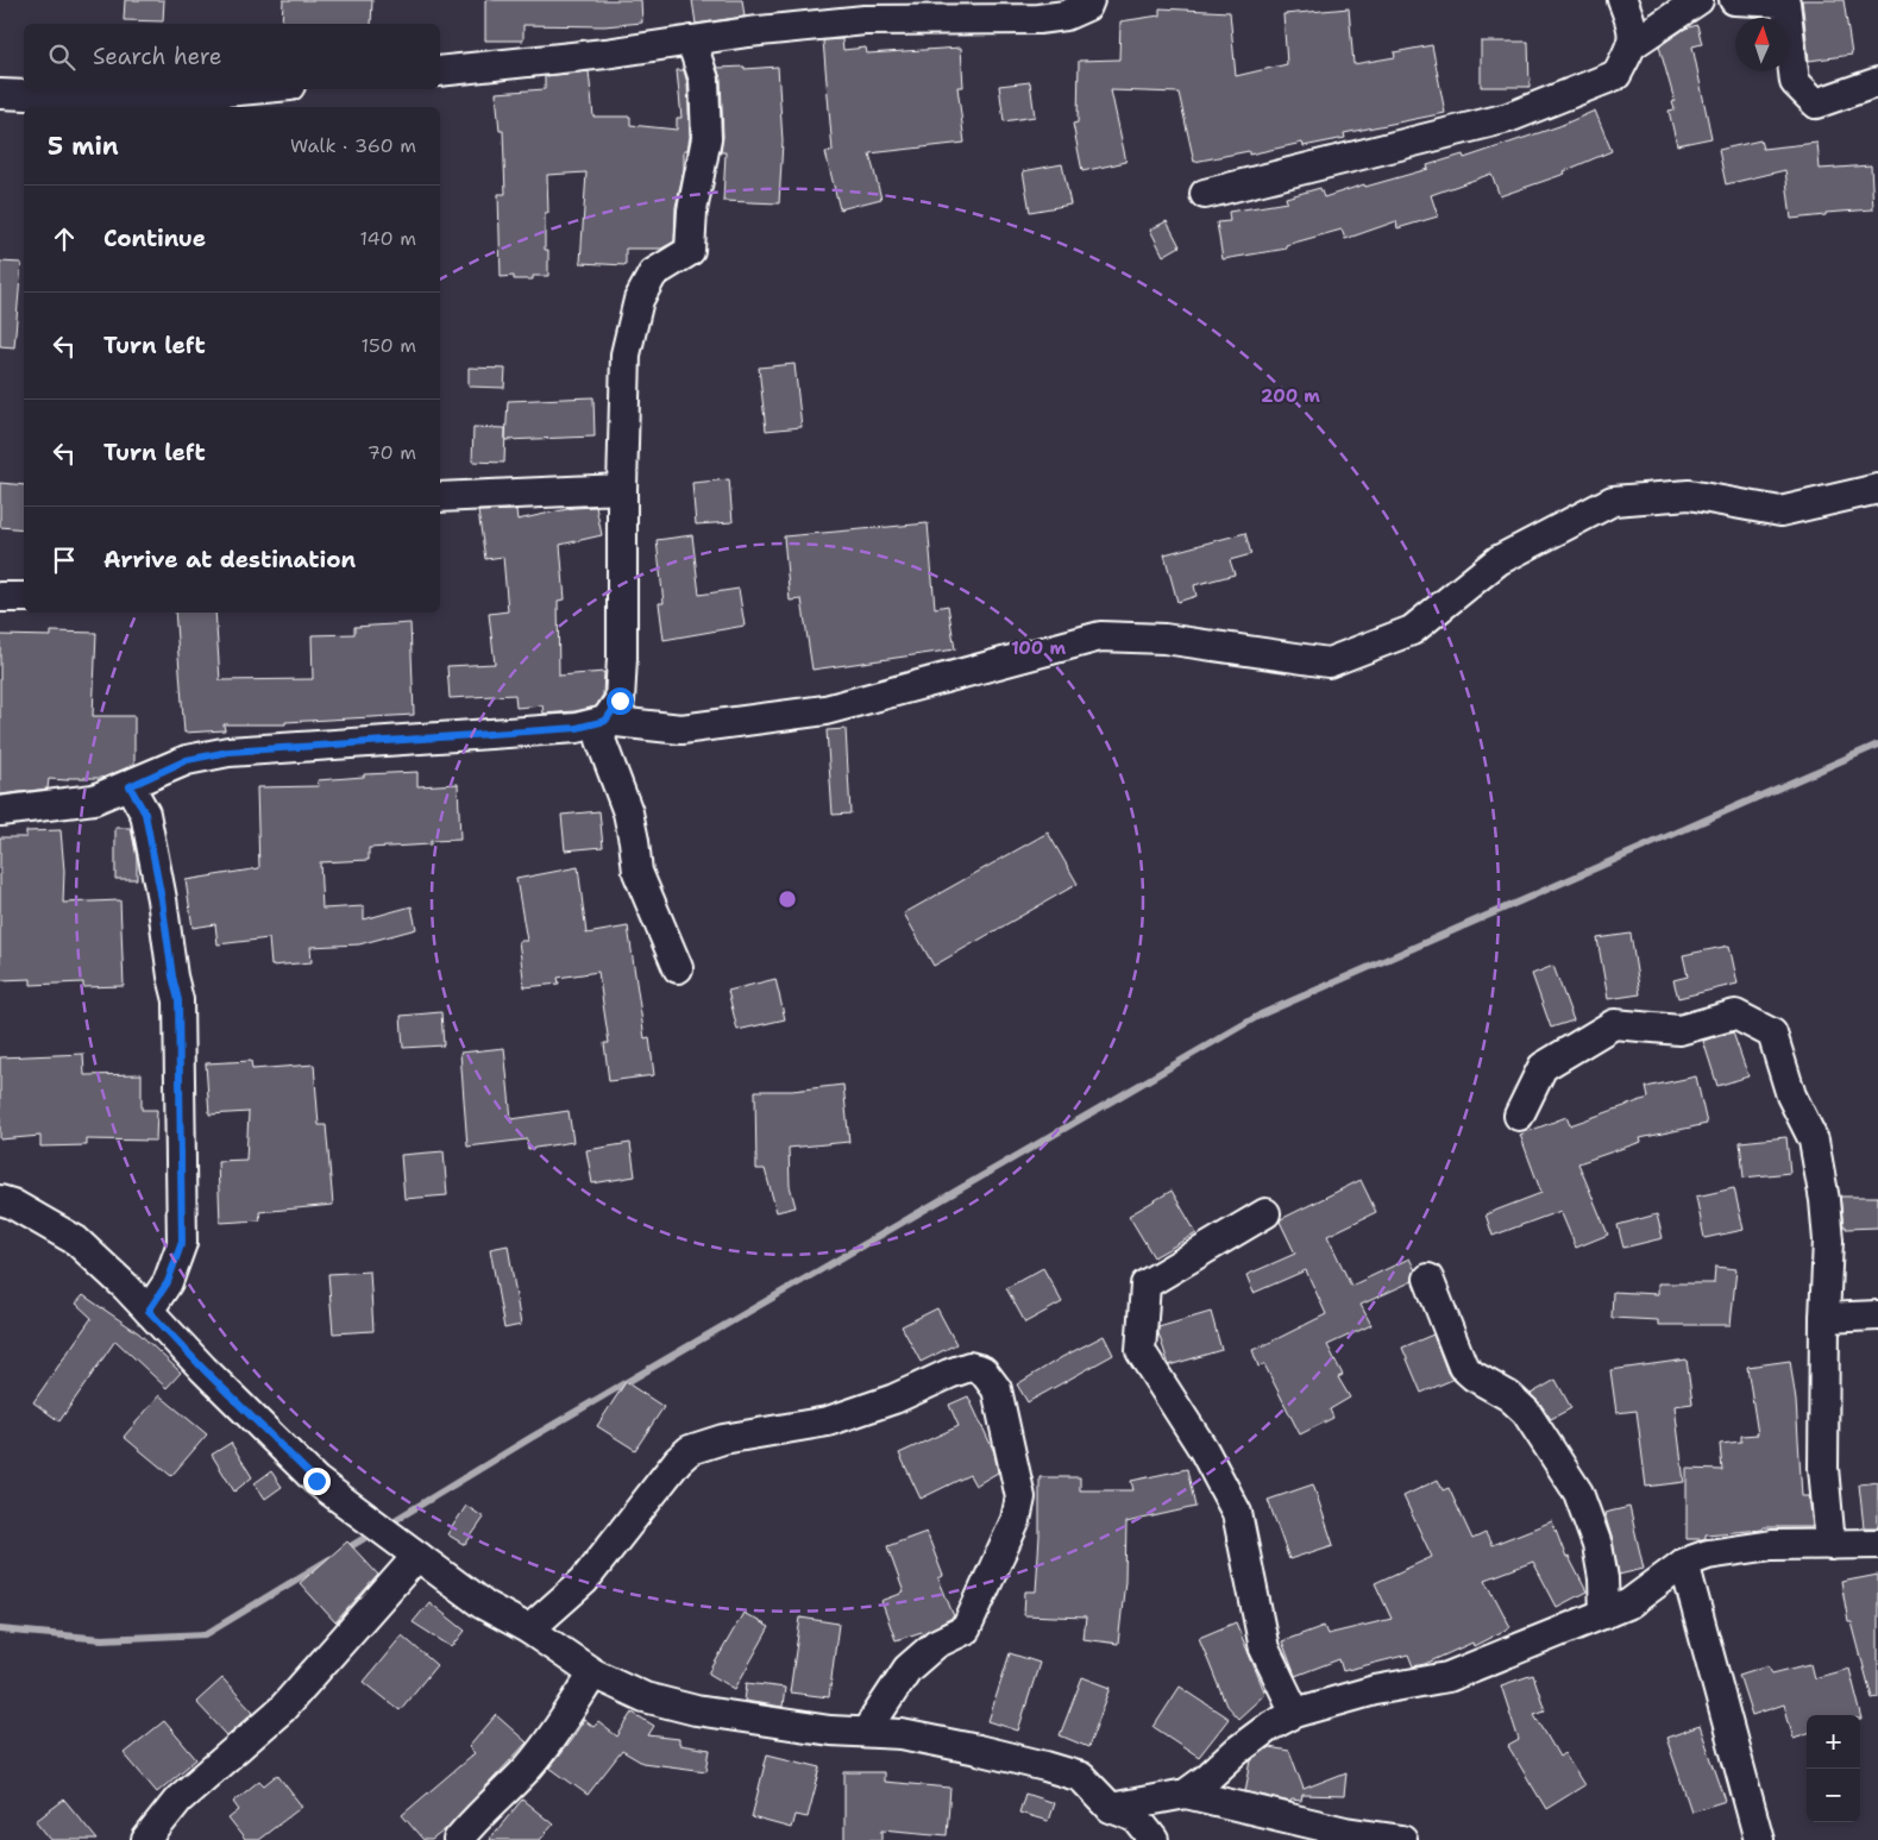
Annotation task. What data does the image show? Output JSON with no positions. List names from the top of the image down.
{
  "north": "top",
  "page": {
    "search": "Search here",
    "heading": ["5 min", "Walk · 360 m"],
    "list": [
      ["Continue", "140 m"],
      ["Turn left", "150 m"],
      ["Turn left", "70 m"],
      "Arrive at destination"
    ],
    "map_buttons": ["+", "−"]
  },
  "rings": ["200 m", "100 m"]
}
